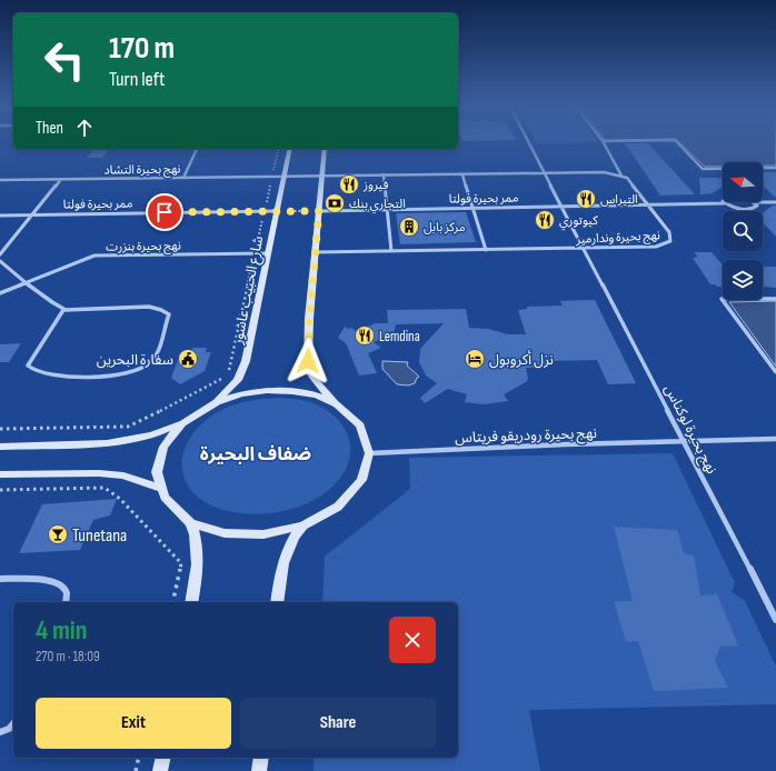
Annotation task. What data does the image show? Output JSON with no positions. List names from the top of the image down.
{
  "streets": {
    "main road": ["شارع الحبيب عاشور"],
    "street": [
      "نهج بحيرة التشاد",
      "ممر بحيرة فولتا",
      "نهج بحيرة وندارمير",
      "نهج بحيرة بنزرت",
      "نهج بحيرة لوكناس",
      "نهج بحيرة رودريقو فريتاس"
    ]
  },
  "crossings": [
    ["نهج بحيرة التشاد", "شارع الحبيب عاشور"],
    ["ممر بحيرة فولتا", "نهج بحيرة وندارمير"],
    ["ممر بحيرة فولتا", "شارع الحبيب عاشور"],
    ["ممر بحيرة فولتا", "نهج بحيرة لوكناس"],
    ["نهج بحيرة وندارمير", "نهج بحيرة لوكناس"],
    ["نهج بحيرة بنزرت", "شارع الحبيب عاشور"],
    ["نهج بحيرة لوكناس", "نهج بحيرة رودريقو فريتاس"]
  ],
  "districts": ["ضفاف البحيرة"],
  "places": {
    "restaurant": [
      "فيروز",
      "التيراس",
      "كيوتوري",
      "Lemdina"
    ],
    "bank": ["التجاري بنك"],
    "building": ["مركز بابل"],
    "public building": ["سفارة البحرين"],
    "hotel": ["نزل أكروبول"],
    "bar": ["Tunetana"]
  },
  "north": "left",
  "page": {
    "turn": ["170 m", "Turn left"],
    "then": "Then",
    "heading": ["4 min", "270 m · 18:09"],
    "buttons": ["Exit", "Share"]
  }
}
